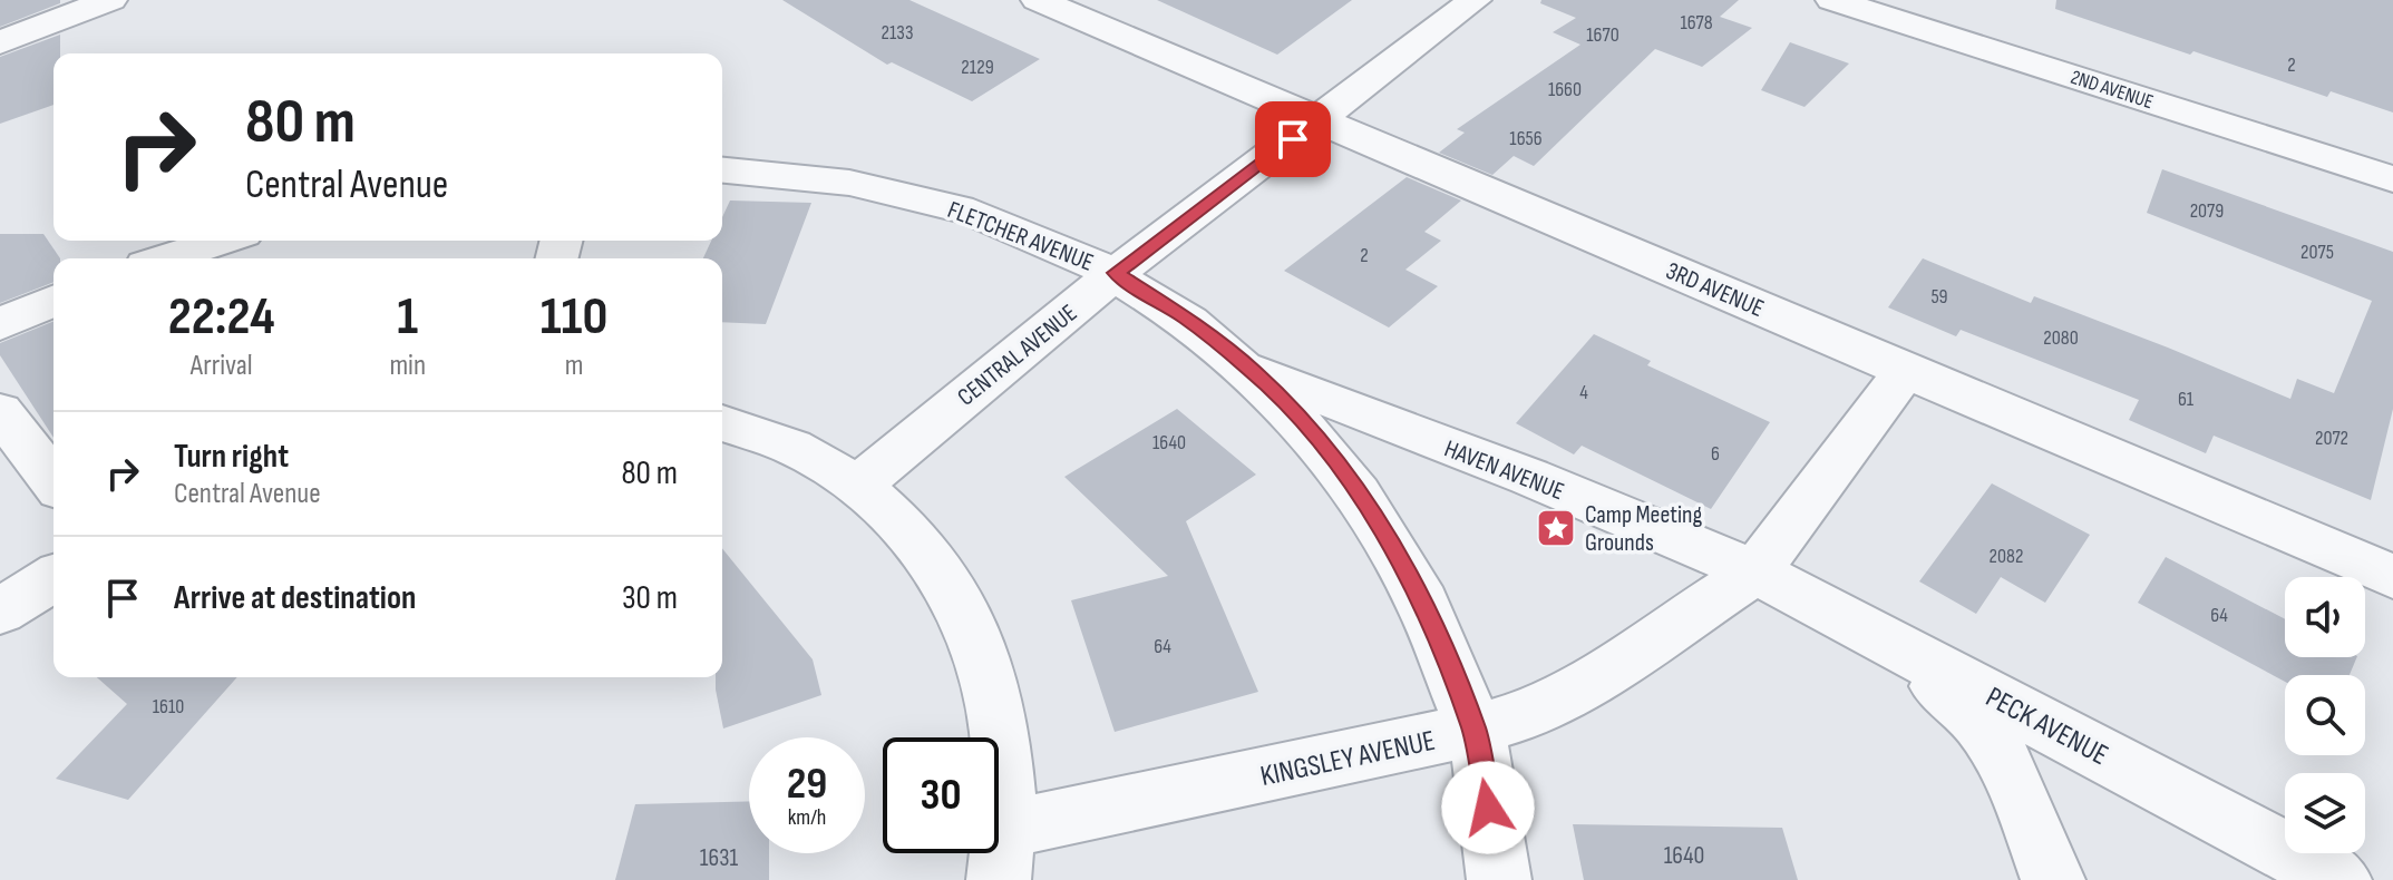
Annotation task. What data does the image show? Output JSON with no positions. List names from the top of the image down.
{
  "streets": {
    "street": [
      "2ND AVENUE",
      "FLETCHER AVENUE",
      "3RD AVENUE",
      "CENTRAL AVENUE",
      "HAVEN AVENUE",
      "PECK AVENUE",
      "KINGSLEY AVENUE"
    ]
  },
  "crossings": [
    ["FLETCHER AVENUE", "CENTRAL AVENUE"],
    ["FLETCHER AVENUE", "HAVEN AVENUE"],
    ["FLETCHER AVENUE", "KINGSLEY AVENUE"],
    ["3RD AVENUE", "CENTRAL AVENUE"],
    ["3RD AVENUE", "KINGSLEY AVENUE"],
    ["HAVEN AVENUE", "PECK AVENUE"],
    ["HAVEN AVENUE", "KINGSLEY AVENUE"],
    ["PECK AVENUE", "KINGSLEY AVENUE"]
  ],
  "places": {
    "place": ["Camp Meeting Grounds"]
  },
  "house_numbers": [
    "1678",
    "2133",
    "1670",
    "2",
    "2129",
    "1660",
    "1656",
    "2079",
    "2075",
    "2",
    "59",
    "2080",
    "4",
    "61",
    "2072",
    "1640",
    "6",
    "2082",
    "64",
    "64",
    "1610",
    "1640",
    "1631"
  ],
  "page": {
    "turn": ["80 m", "Central Avenue"],
    "eta": [
      "22:24",
      "Arrival",
      "1",
      "min",
      "110",
      "m"
    ],
    "list": [
      {
        "name": "Turn right",
        "note": "Central Avenue",
        "value": "80 m"
      },
      {
        "name": "Arrive at destination",
        "value": "30 m"
      }
    ],
    "speed": "29 km/h",
    "limit": "30"
  }
}
